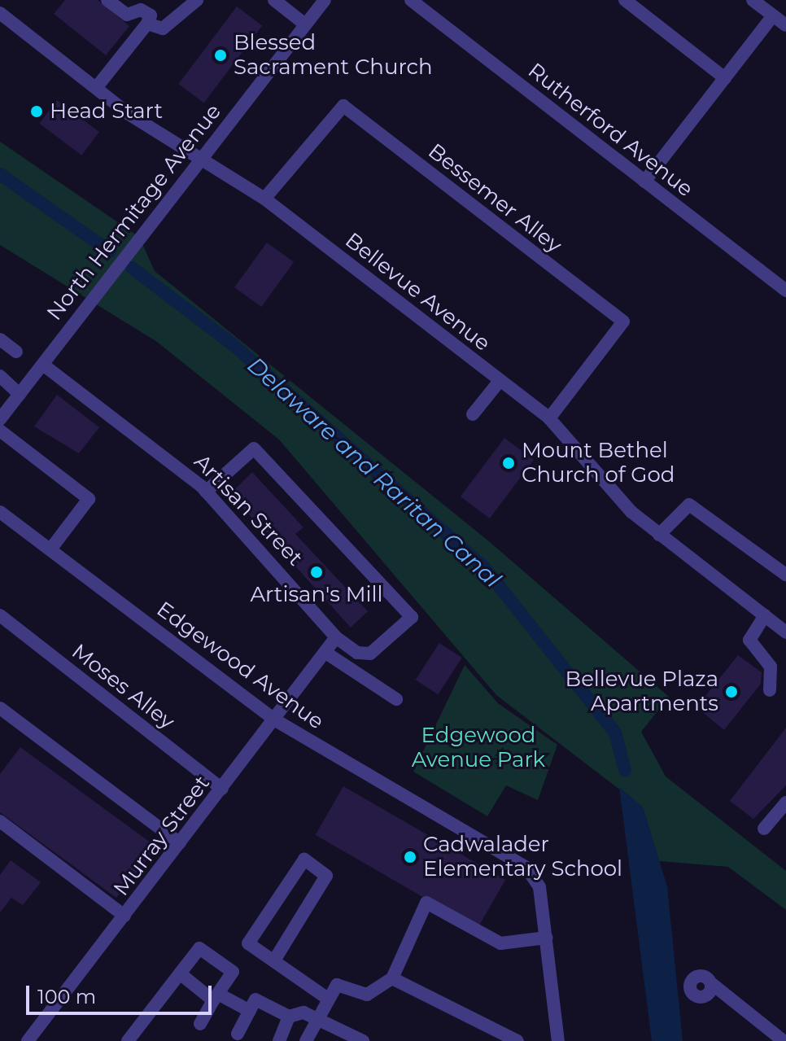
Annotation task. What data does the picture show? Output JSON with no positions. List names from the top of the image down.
{
  "streets": {
    "street": [
      "Rutherford Avenue",
      "Bessemer Alley",
      "North Hermitage Avenue",
      "Bellevue Avenue",
      "Artisan Street",
      "Edgewood Avenue",
      "Moses Alley",
      "Murray Street"
    ]
  },
  "crossings": [
    ["Bessemer Alley", "Bellevue Avenue"],
    ["North Hermitage Avenue", "Bellevue Avenue"],
    ["North Hermitage Avenue", "Artisan Street"],
    ["Edgewood Avenue", "Murray Street"],
    ["Moses Alley", "Murray Street"]
  ],
  "water": ["Delaware and Raritan Canal"],
  "parks": ["Edgewood Avenue Park"],
  "places": [
    "Blessed Sacrament Church",
    "Head Start",
    "Mount Bethel Church of God",
    "Artisan's Mill",
    "Bellevue Plaza Apartments",
    "Cadwalader Elementary School"
  ],
  "scale_bar": "100 m"
}
